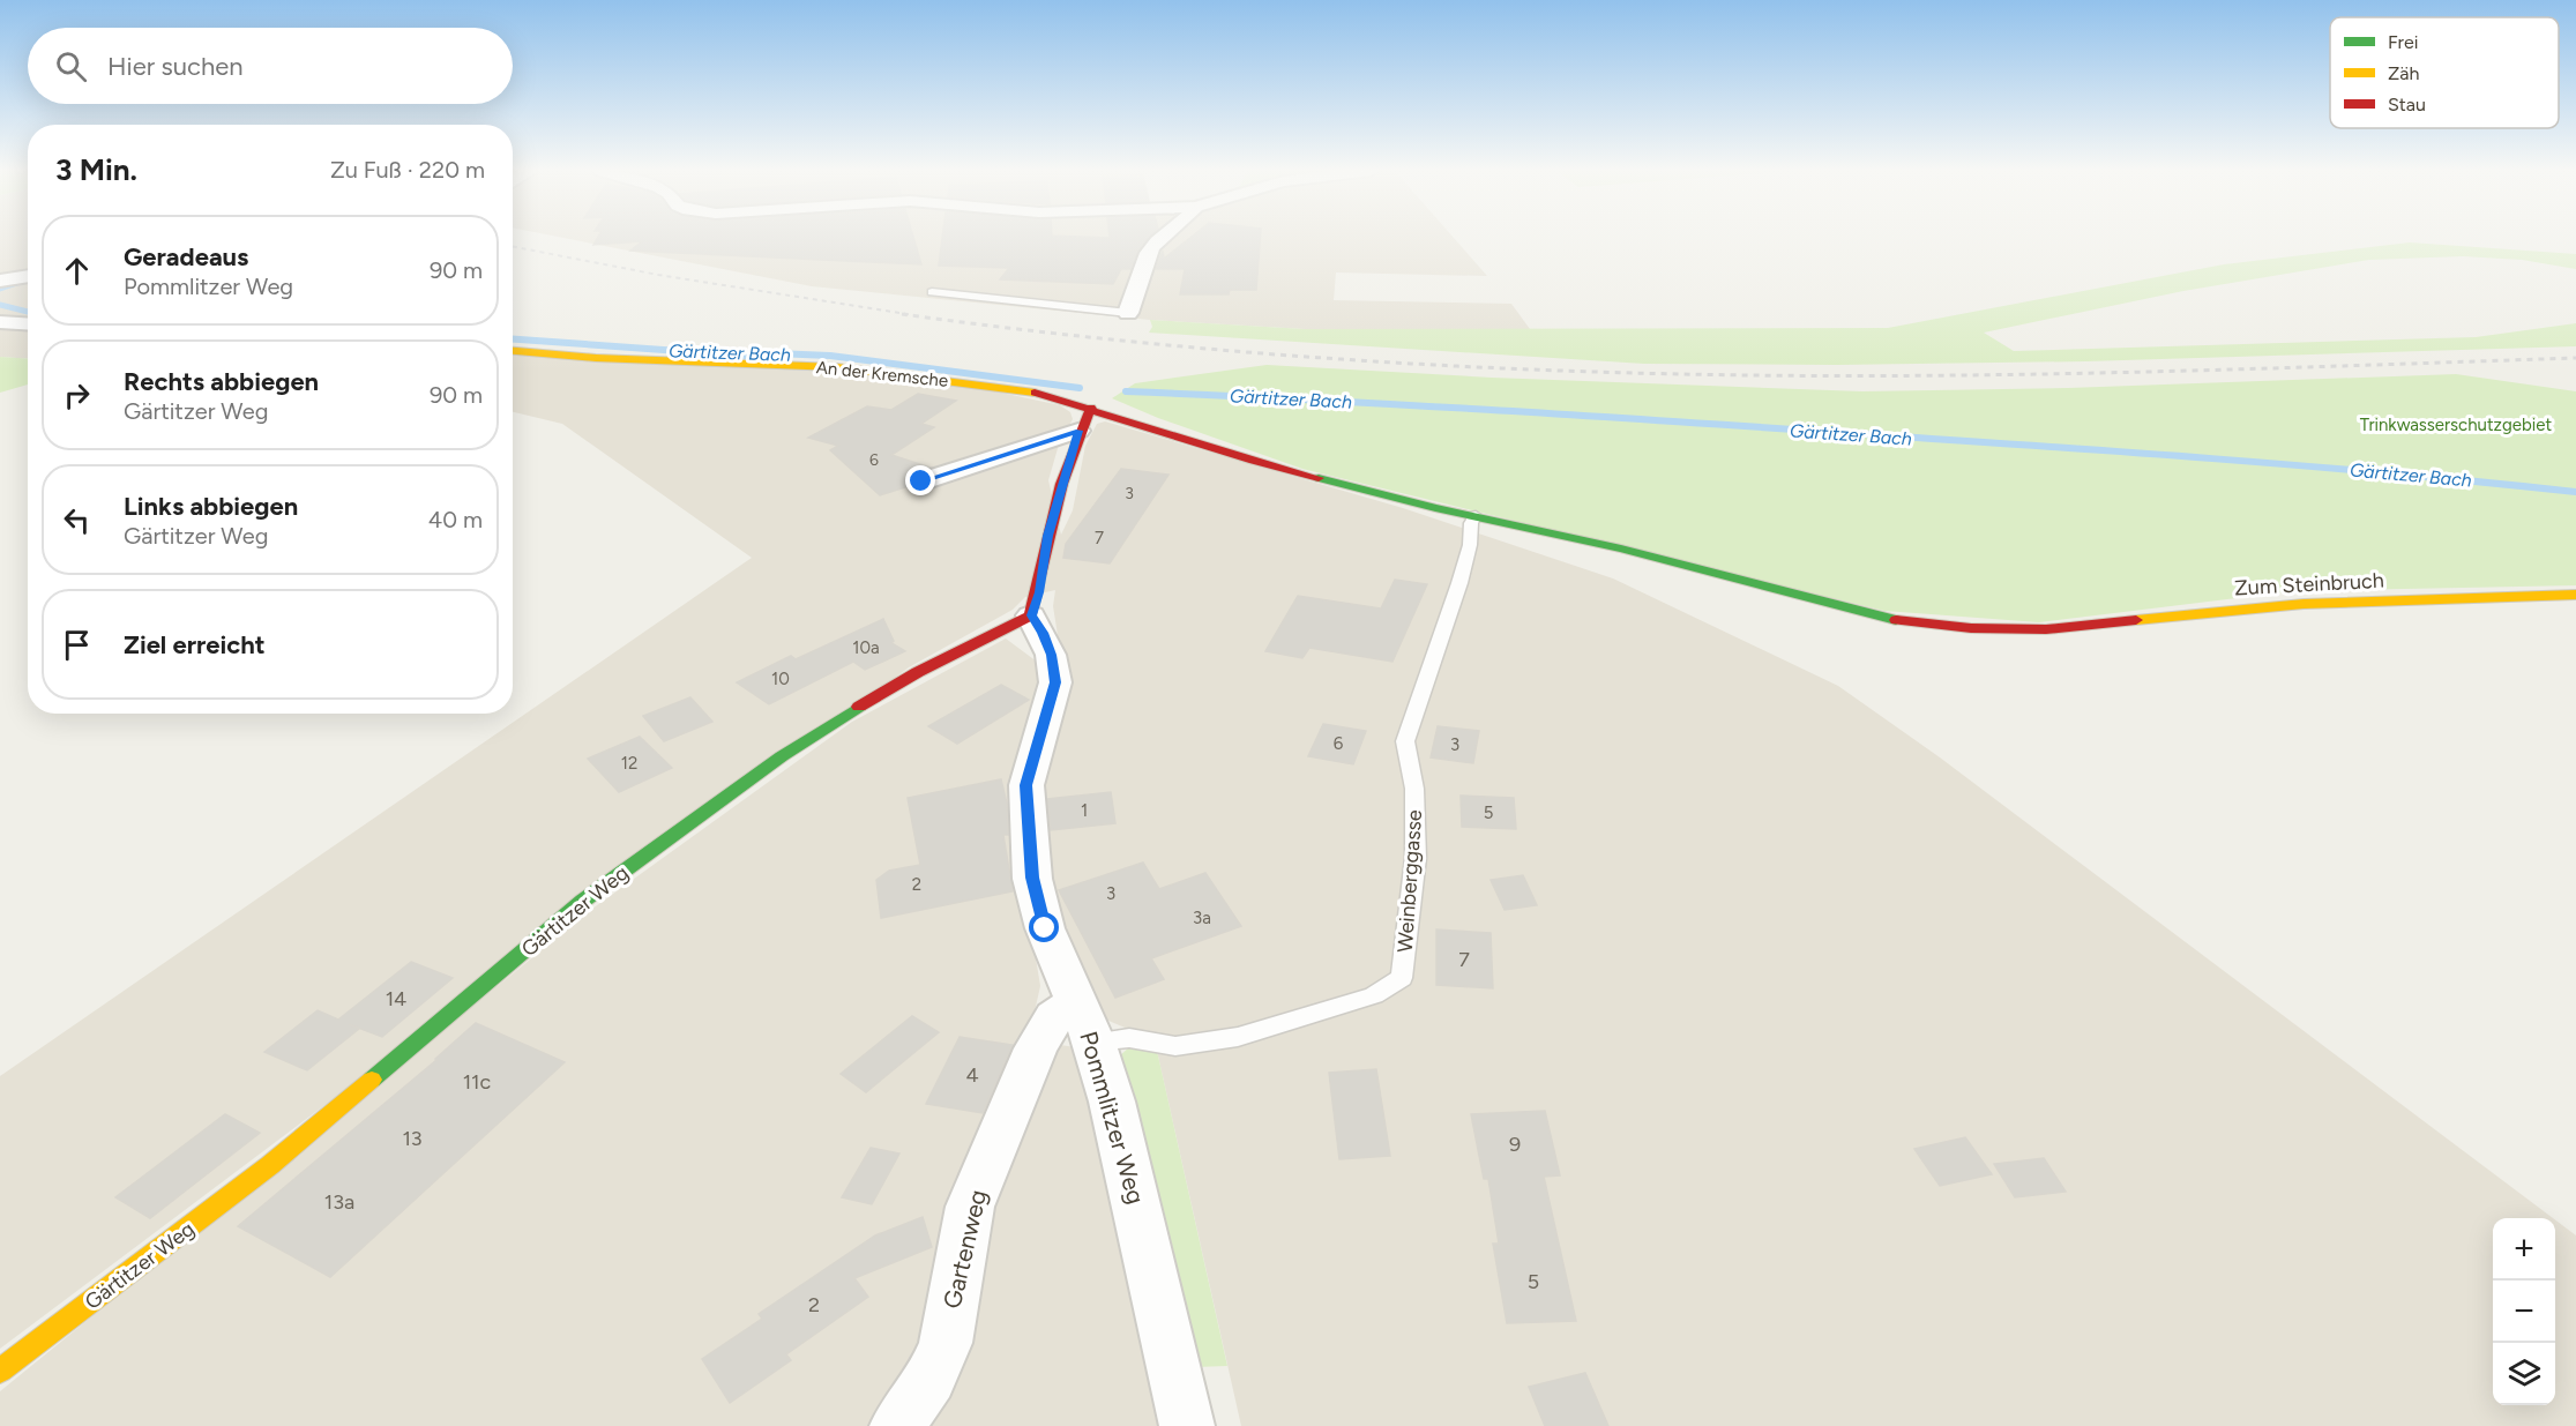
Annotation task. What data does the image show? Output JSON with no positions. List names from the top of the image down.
{
  "streets": {
    "street": [
      "An der Kremsche",
      "Zum Steinbruch",
      "Gärtitzer Weg",
      "Pommlitzer Weg",
      "Gartenweg"
    ],
    "lane": ["Weinberggasse"]
  },
  "crossings": [
    ["An der Kremsche", "Zum Steinbruch"],
    ["An der Kremsche", "Weinberggasse"],
    ["Zum Steinbruch", "Weinberggasse"],
    ["Weinberggasse", "Pommlitzer Weg"],
    ["Weinberggasse", "Gartenweg"],
    ["Gärtitzer Weg", "Pommlitzer Weg"],
    ["Pommlitzer Weg", "Gartenweg"]
  ],
  "water": ["Gärtitzer Bach"],
  "parks": ["Trinkwasserschutzgebiet"],
  "house_numbers": [
    "6",
    "3",
    "7",
    "10a",
    "10",
    "6",
    "3",
    "12",
    "1",
    "5",
    "2",
    "3",
    "3a",
    "7",
    "14",
    "4",
    "11c",
    "13",
    "9",
    "13a",
    "5",
    "2"
  ],
  "legend": ["Frei", "Zäh", "Stau"],
  "page": {
    "search": "Hier suchen",
    "heading": ["3 Min.", "Zu Fuß · 220 m"],
    "list": [
      ["Geradeaus", "Pommlitzer Weg", "90 m"],
      ["Rechts abbiegen", "Gärtitzer Weg", "90 m"],
      ["Links abbiegen", "Gärtitzer Weg", "40 m"],
      "Ziel erreicht"
    ],
    "map_buttons": ["+", "−"]
  }
}
